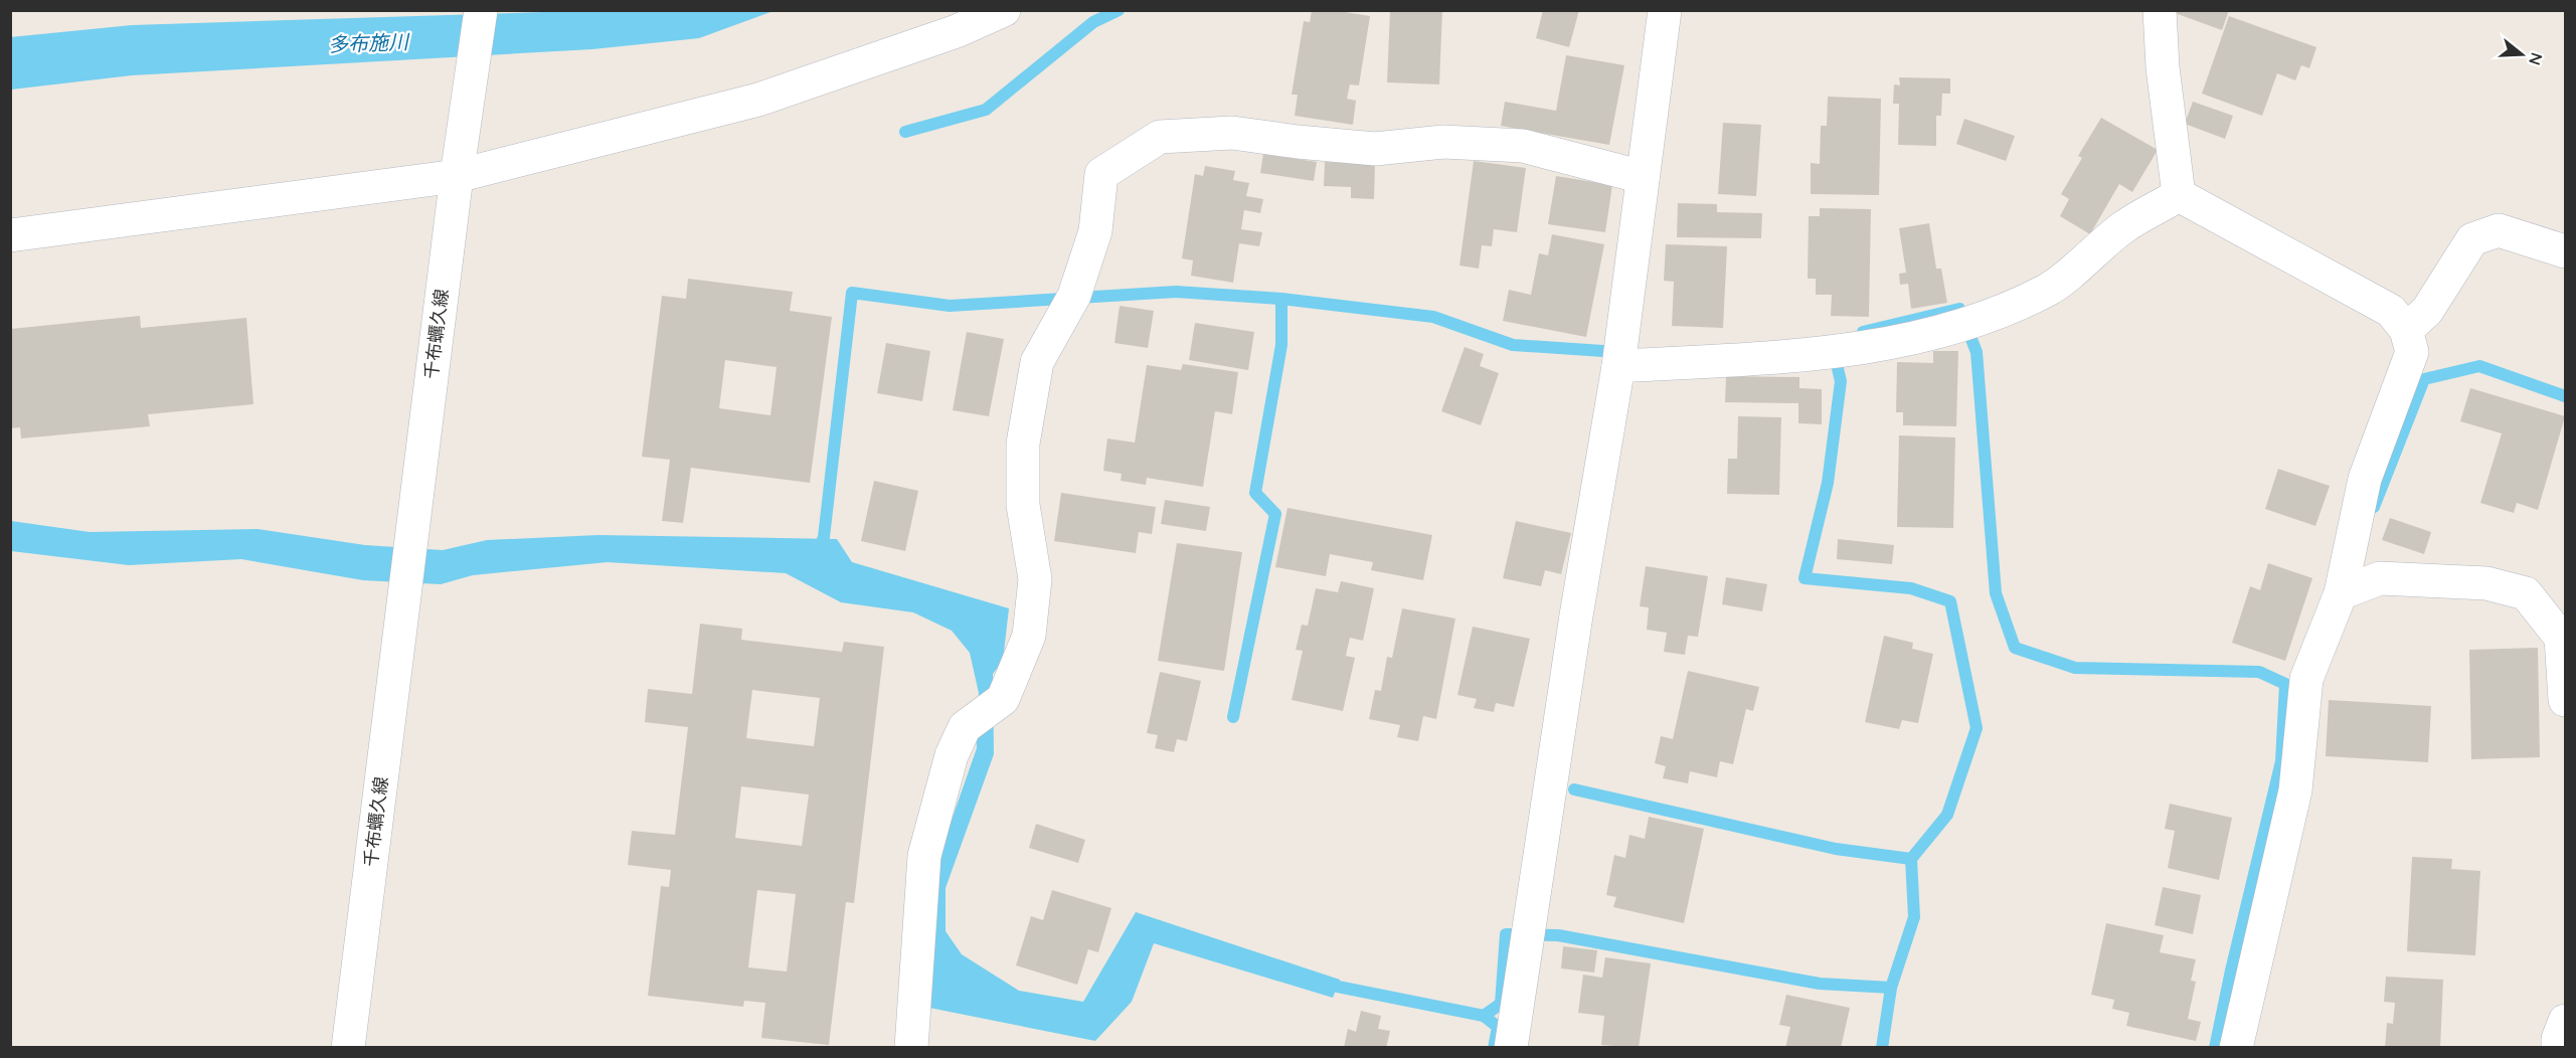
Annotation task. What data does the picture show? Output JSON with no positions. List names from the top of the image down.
{
  "streets": {
    "street": ["千布蠣久線"]
  },
  "water": ["多布施川"],
  "north": "right"
}
